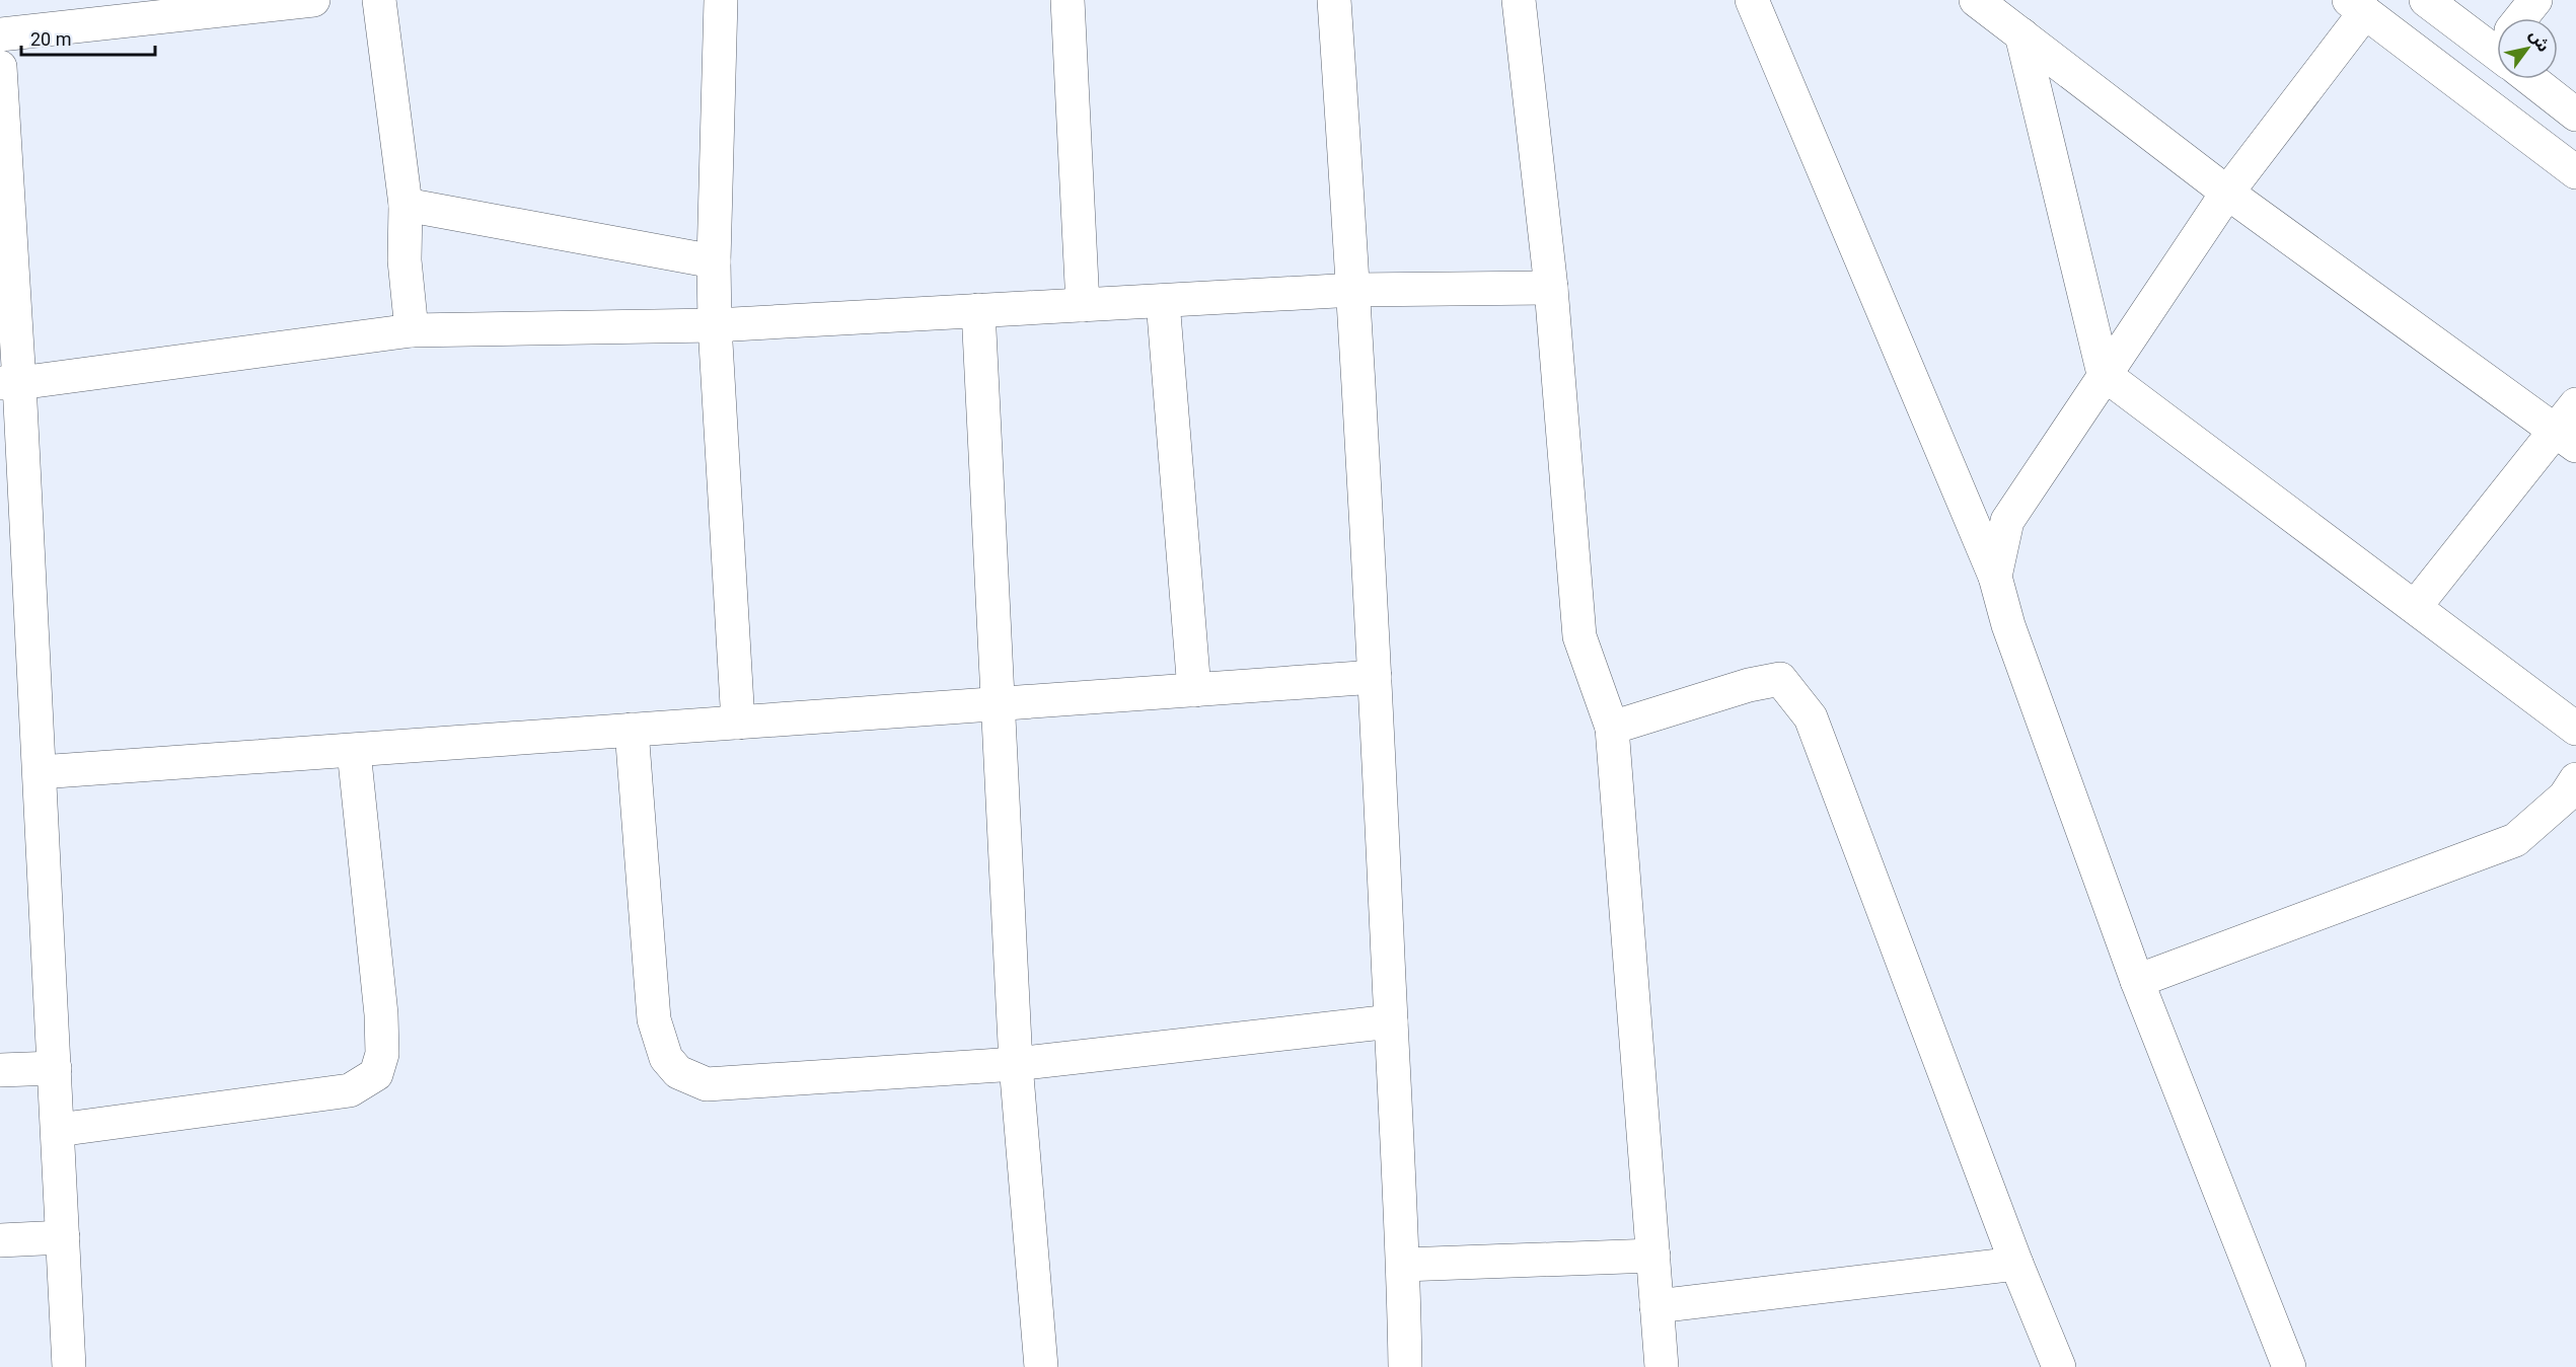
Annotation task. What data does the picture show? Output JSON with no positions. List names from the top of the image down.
{
  "scale_bar": "20 m",
  "north": "top right"
}
